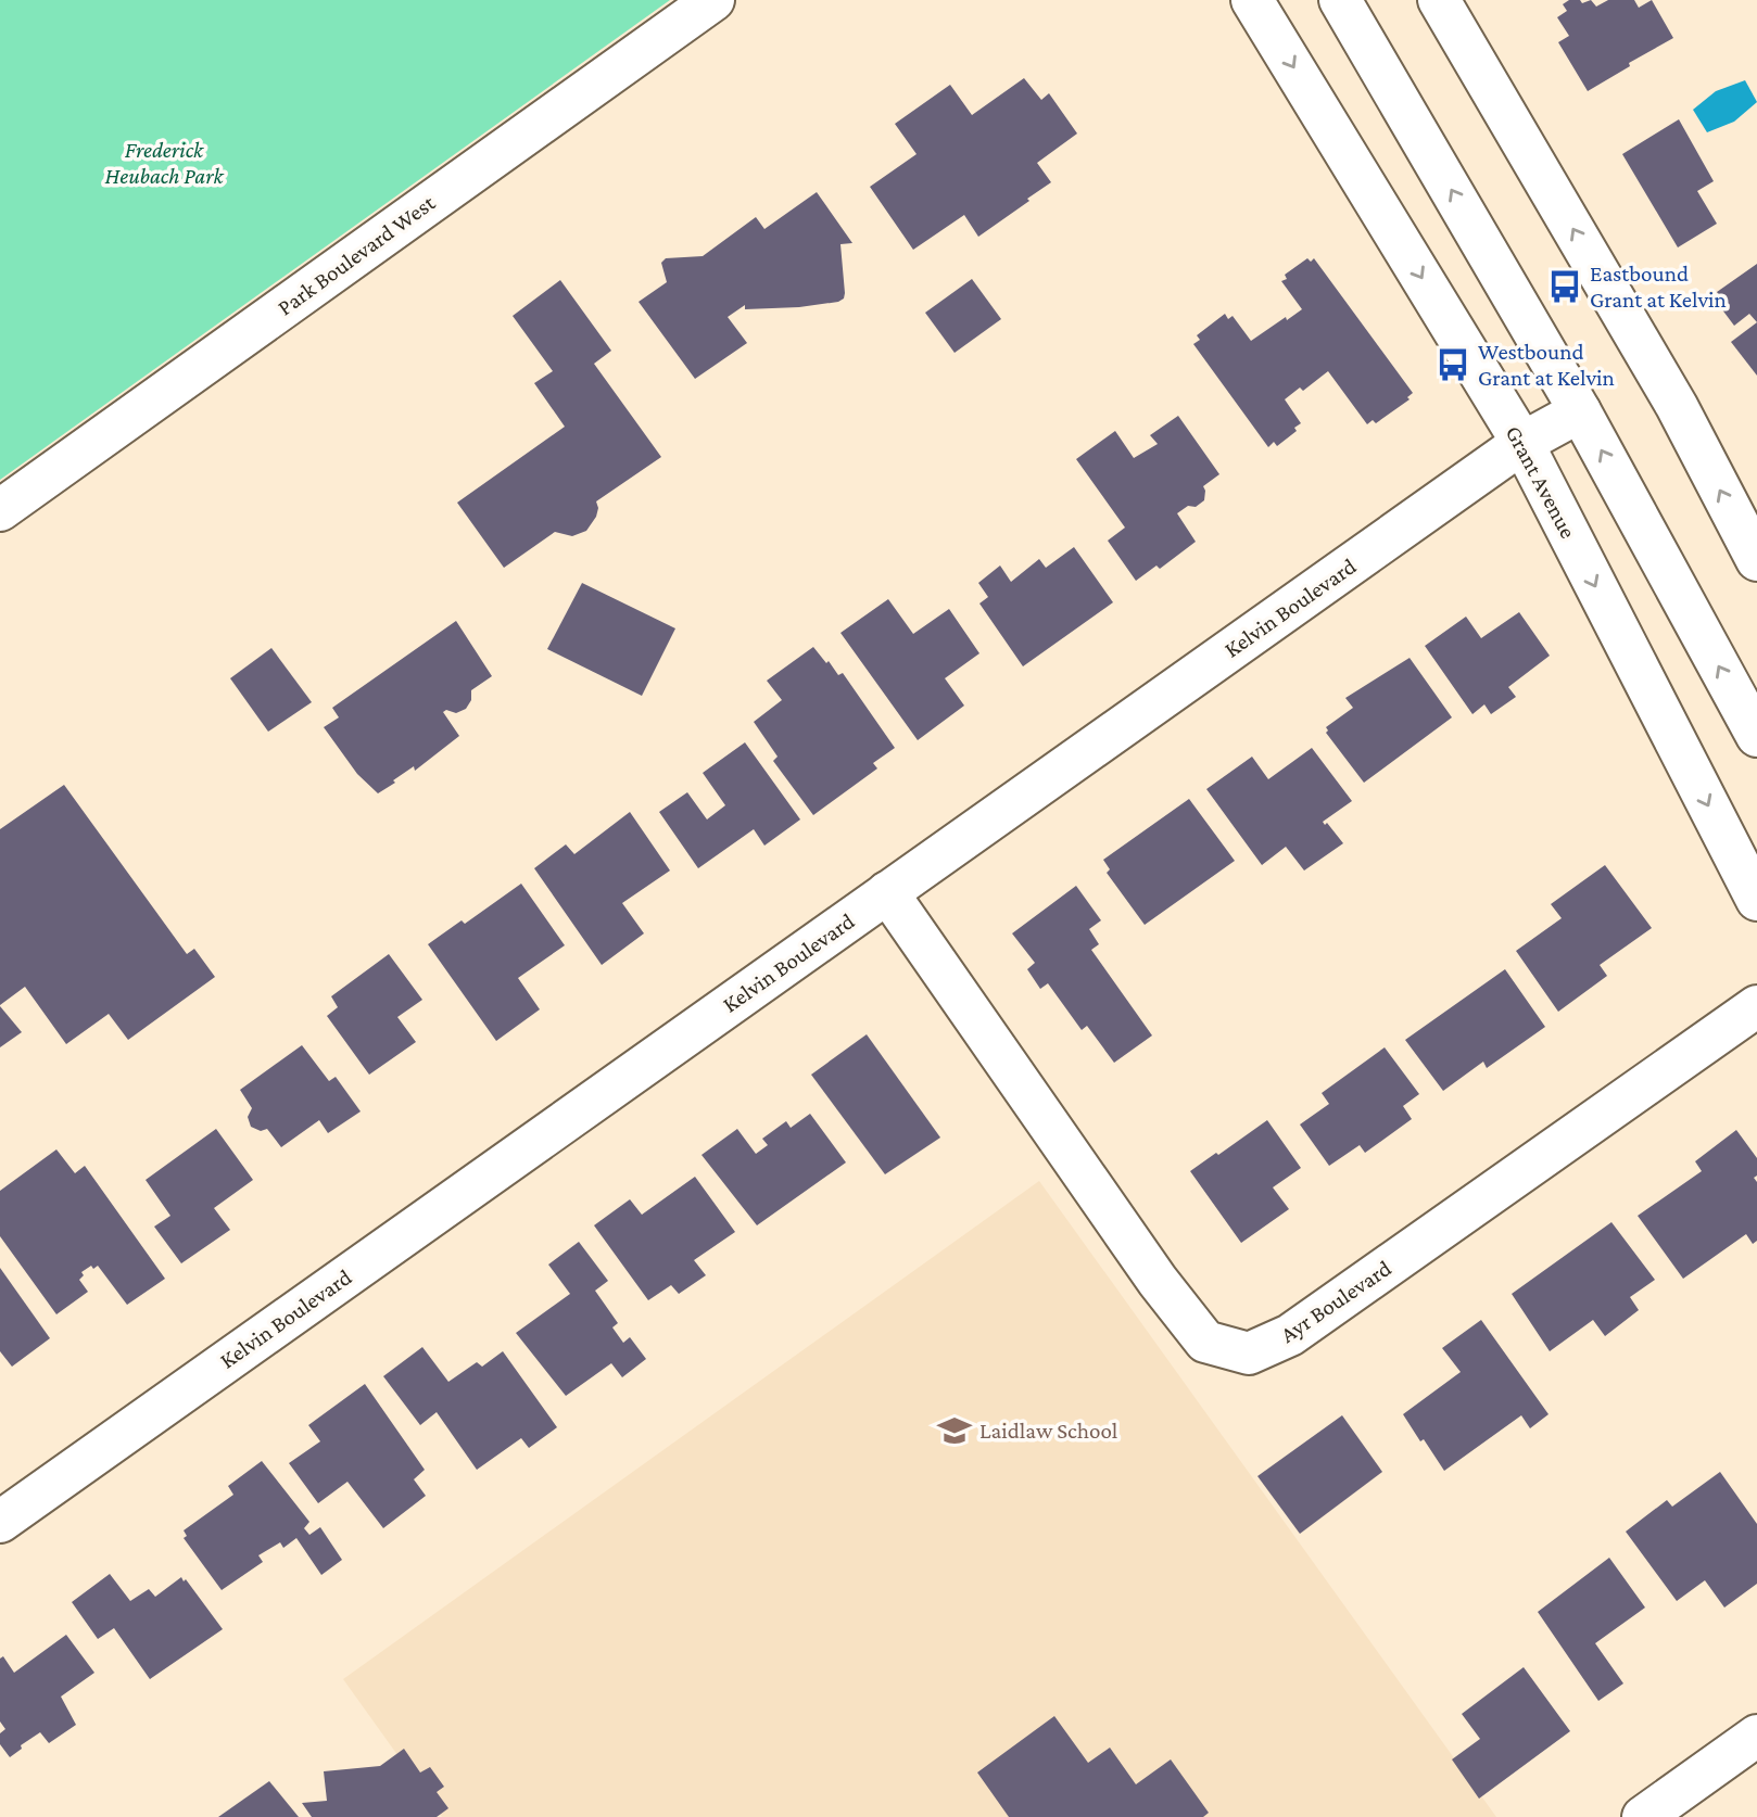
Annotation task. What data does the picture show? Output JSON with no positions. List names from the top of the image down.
{
  "streets": {
    "street": [
      "Park Boulevard West",
      "Grant Avenue",
      "Kelvin Boulevard",
      "Ayr Boulevard"
    ]
  },
  "crossings": [
    ["Grant Avenue", "Kelvin Boulevard"],
    ["Kelvin Boulevard", "Ayr Boulevard"]
  ],
  "parks": ["Frederick Heubach Park"],
  "places": {
    "bus stop": ["Eastbound Grant at Kelvin", "Westbound Grant at Kelvin"],
    "school or university": ["Laidlaw School"]
  }
}
